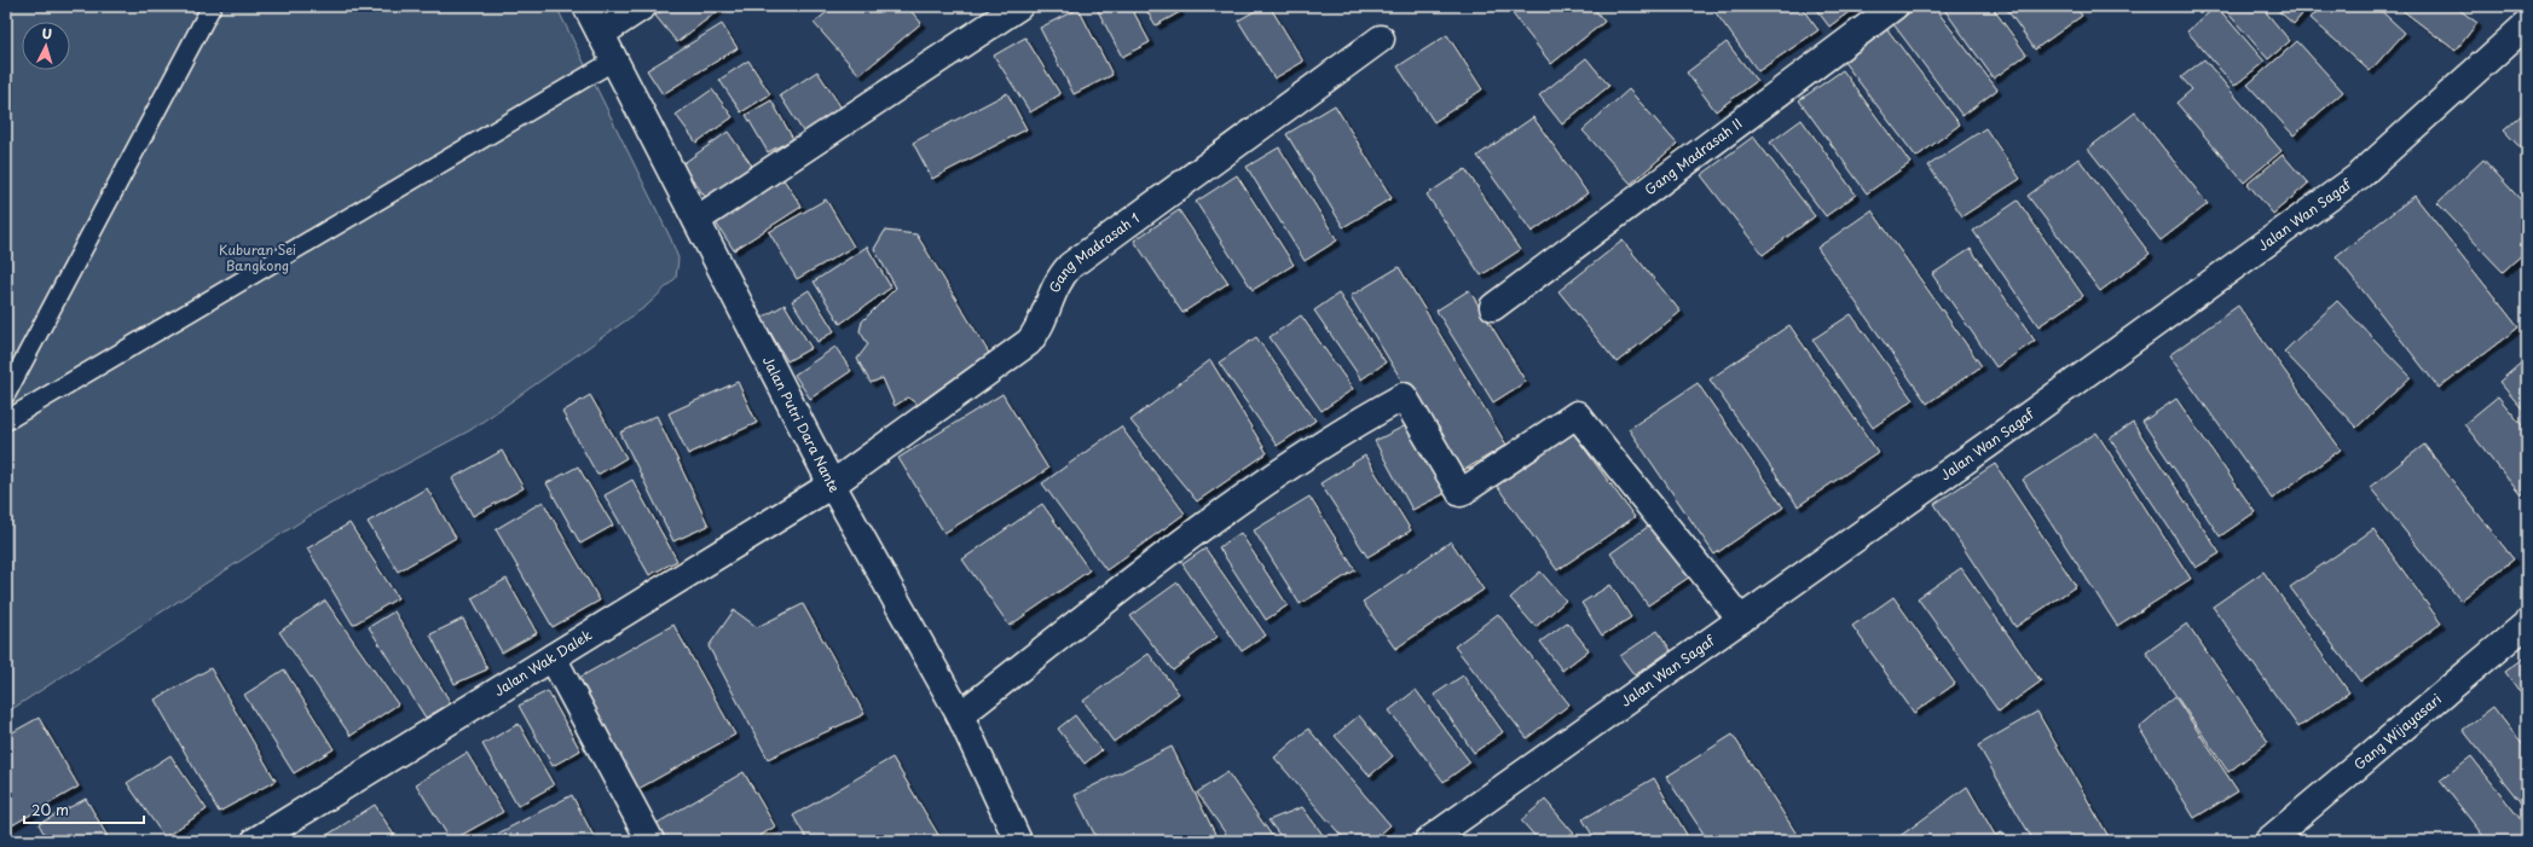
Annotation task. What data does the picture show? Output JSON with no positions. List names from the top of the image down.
{
  "streets": {
    "street": [
      "Gang Madrasah II",
      "Jalan Wan Sagaf",
      "Gang Madrasah 1",
      "Jalan Putri Dara Nante",
      "Jalan Wak Dalek",
      "Gang Wijayasari"
    ]
  },
  "crossings": [
    ["Gang Madrasah 1", "Jalan Putri Dara Nante"],
    ["Gang Madrasah 1", "Jalan Wak Dalek"],
    ["Jalan Putri Dara Nante", "Jalan Wak Dalek"]
  ],
  "parks": ["Kuburan Sei Bangkong"],
  "scale_bar": "20 m",
  "north": "top"
}
